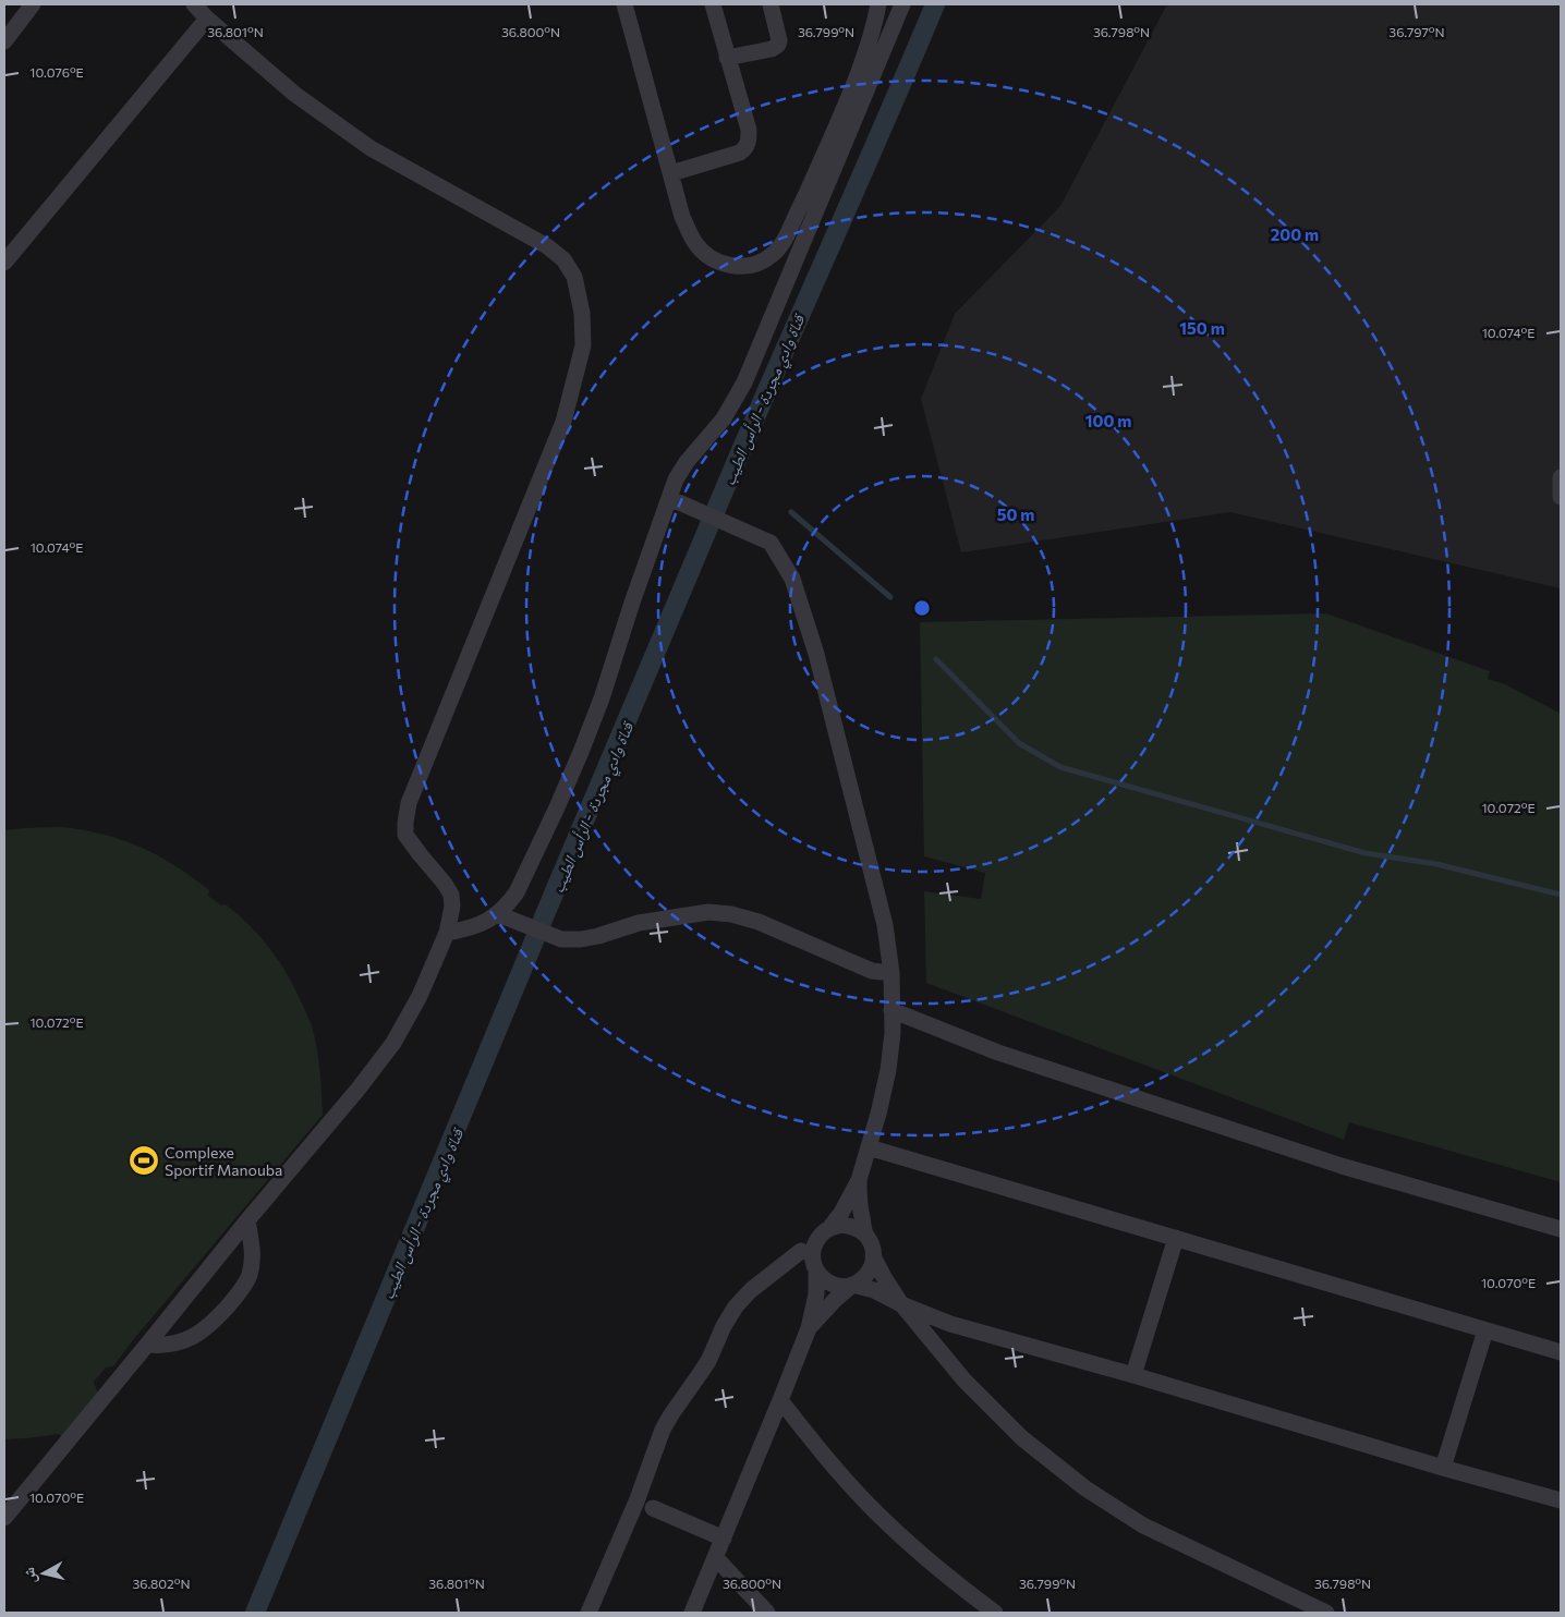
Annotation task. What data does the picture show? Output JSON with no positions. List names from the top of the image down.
{
  "water": ["قناة وادي مجردة - الرأس الطيب"],
  "places": {
    "sports": ["Complexe Sportif Manouba"]
  },
  "north": "left",
  "coordinates": [
    "36.801°N",
    "36.800°N",
    "36.799°N",
    "36.798°N",
    "36.797°N",
    "10.076°E",
    "10.074°E",
    "10.072°E",
    "10.070°E",
    "36.802°N"
  ],
  "rings": [
    "200 m",
    "150 m",
    "100 m",
    "50 m"
  ]
}
